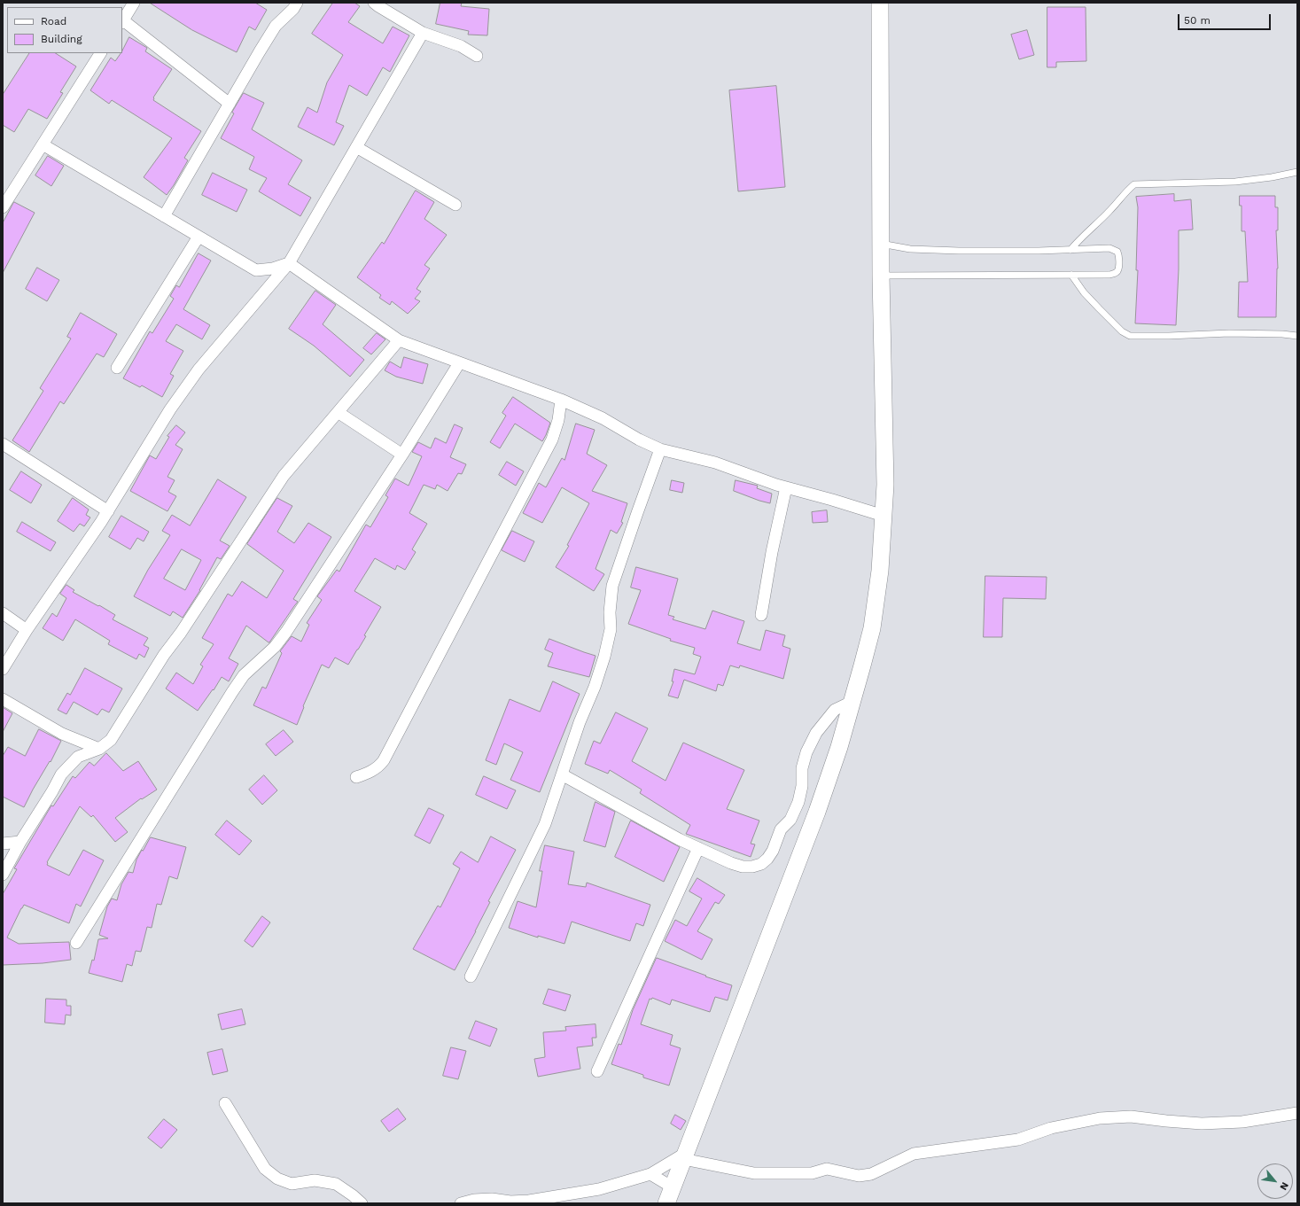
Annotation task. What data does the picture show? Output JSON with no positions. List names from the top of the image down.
{
  "legend": ["Road", "Building"],
  "scale_bar": "50 m",
  "north": "bottom right"
}
